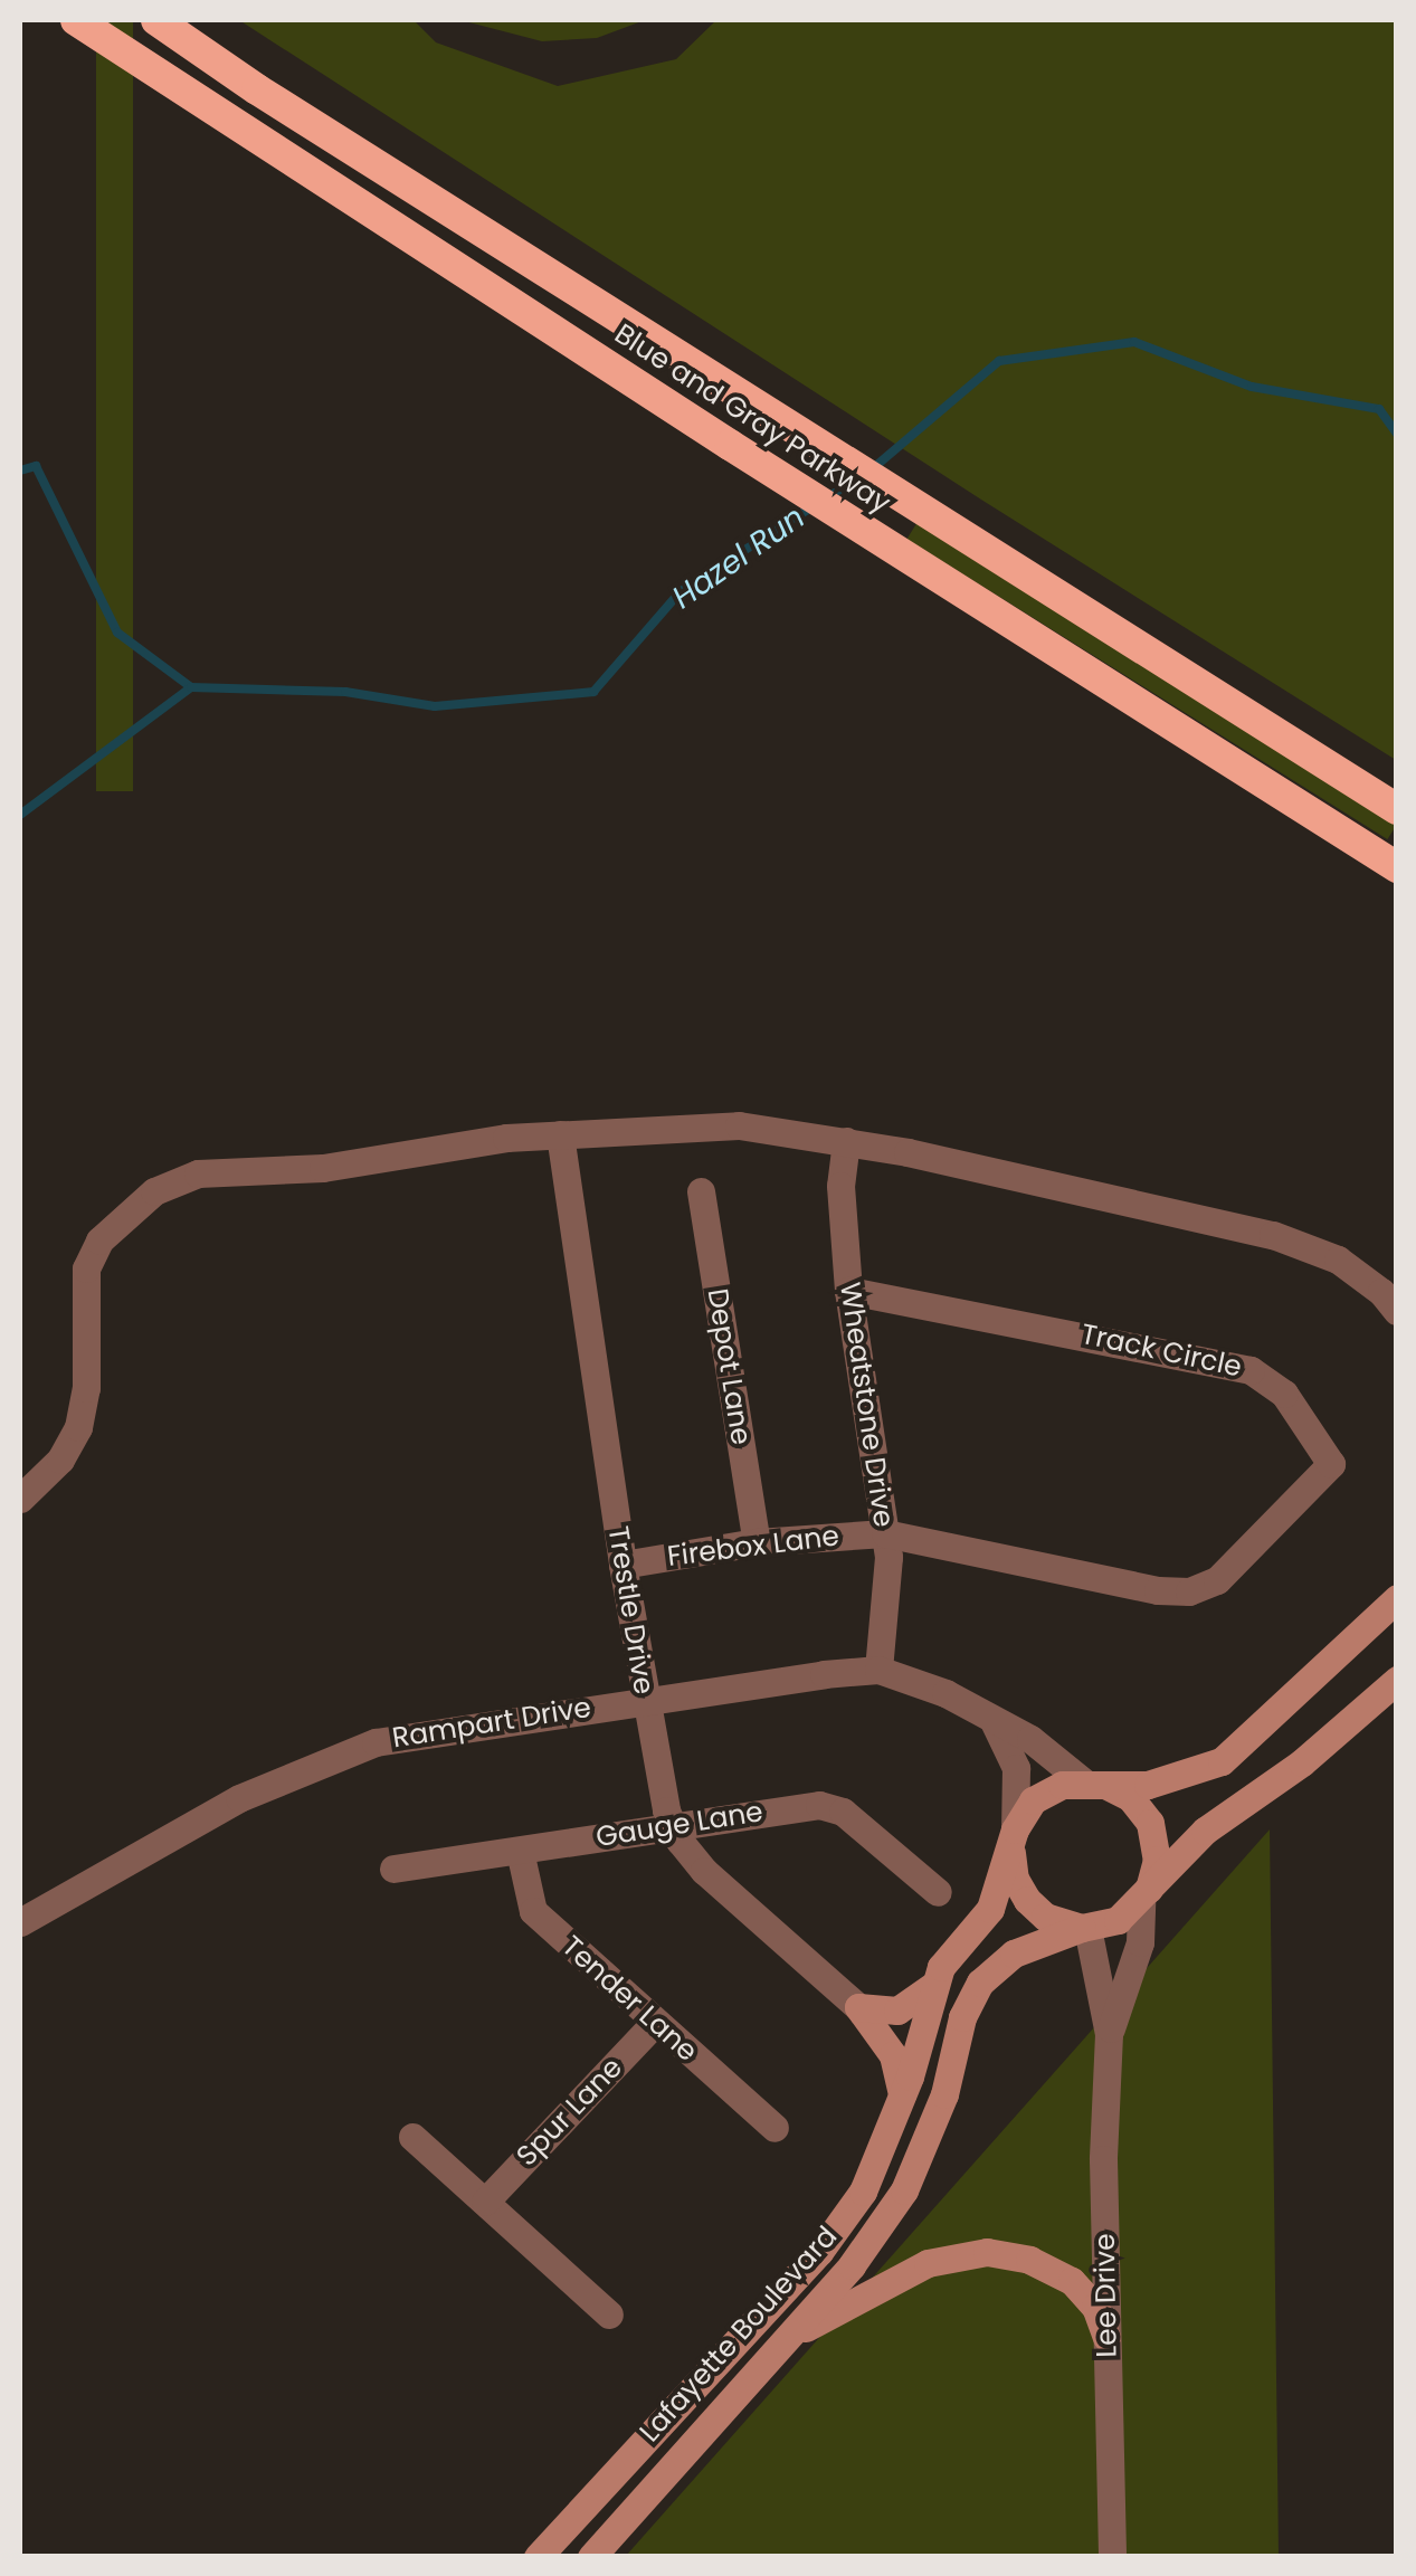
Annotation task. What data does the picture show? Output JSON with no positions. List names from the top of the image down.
{
  "streets": {
    "highway": ["Blue and Gray Parkway"],
    "main road": ["Lafayette Boulevard"],
    "street": [
      "Track Circle",
      "Depot Lane",
      "Wheatstone Drive",
      "Firebox Lane",
      "Trestle Drive",
      "Rampart Drive",
      "Gauge Lane",
      "Tender Lane",
      "Spur Lane",
      "Lee Drive"
    ]
  },
  "crossings": [
    ["Track Circle", "Wheatstone Drive"],
    ["Track Circle", "Firebox Lane"],
    ["Depot Lane", "Firebox Lane"],
    ["Wheatstone Drive", "Firebox Lane"],
    ["Wheatstone Drive", "Trestle Drive"],
    ["Wheatstone Drive", "Rampart Drive"],
    ["Wheatstone Drive", "Gauge Lane"],
    ["Wheatstone Drive", "Lafayette Boulevard"],
    ["Firebox Lane", "Trestle Drive"],
    ["Trestle Drive", "Rampart Drive"],
    ["Trestle Drive", "Gauge Lane"],
    ["Trestle Drive", "Lafayette Boulevard"],
    ["Rampart Drive", "Gauge Lane"],
    ["Rampart Drive", "Lafayette Boulevard"],
    ["Gauge Lane", "Tender Lane"],
    ["Gauge Lane", "Lafayette Boulevard"],
    ["Tender Lane", "Spur Lane"]
  ],
  "water": ["Hazel Run"]
}
